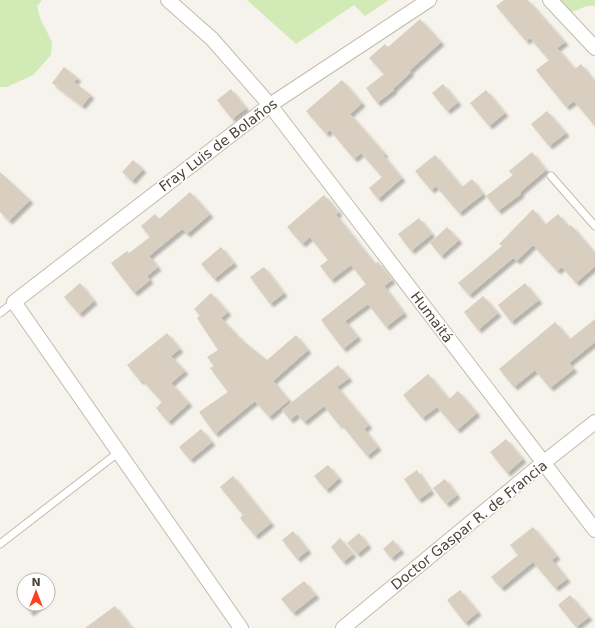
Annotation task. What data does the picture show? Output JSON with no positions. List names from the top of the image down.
{
  "streets": {
    "street": ["Fray Luis de Bolaños", "Humaitá", "Doctor Gaspar R. de Francia"]
  },
  "crossings": [
    ["Fray Luis de Bolaños", "Humaitá"],
    ["Humaitá", "Doctor Gaspar R. de Francia"]
  ],
  "north": "top"
}
